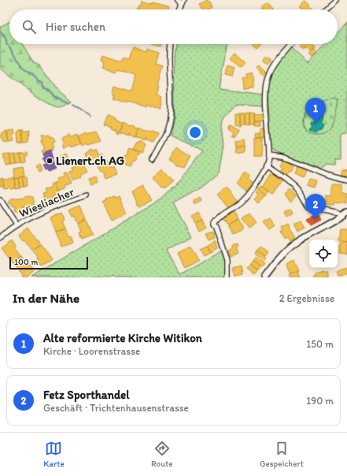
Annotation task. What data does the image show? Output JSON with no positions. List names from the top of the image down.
{
  "streets": {
    "street": ["Wiesliacher"]
  },
  "places": ["Lienert.ch AG"],
  "scale_bar": "100 m",
  "page": {
    "search": "Hier suchen",
    "pins": ["1", "2"],
    "scale": "100 m",
    "heading": ["In der Nähe", "2 Ergebnisse"],
    "list": [
      {
        "mark": "1",
        "name": "Alte reformierte Kirche Witikon",
        "note": "Kirche · Loorenstrasse",
        "value": "150 m"
      },
      {
        "mark": "2",
        "name": "Fetz Sporthandel",
        "note": "Geschäft · Trichtenhausenstrasse",
        "value": "190 m"
      }
    ],
    "nav": ["Karte", "Route", "Gespeichert"]
  }
}
